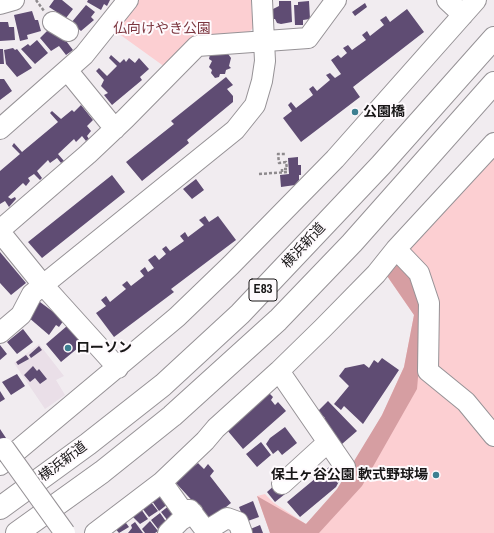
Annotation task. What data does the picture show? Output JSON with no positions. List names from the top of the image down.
{
  "streets": {
    "highway": ["横浜新道", "E83"]
  },
  "parks": ["仏向けやき公園"],
  "places": ["公園橋", "ローソン", "保土ヶ谷公園 軟式野球場"]
}
